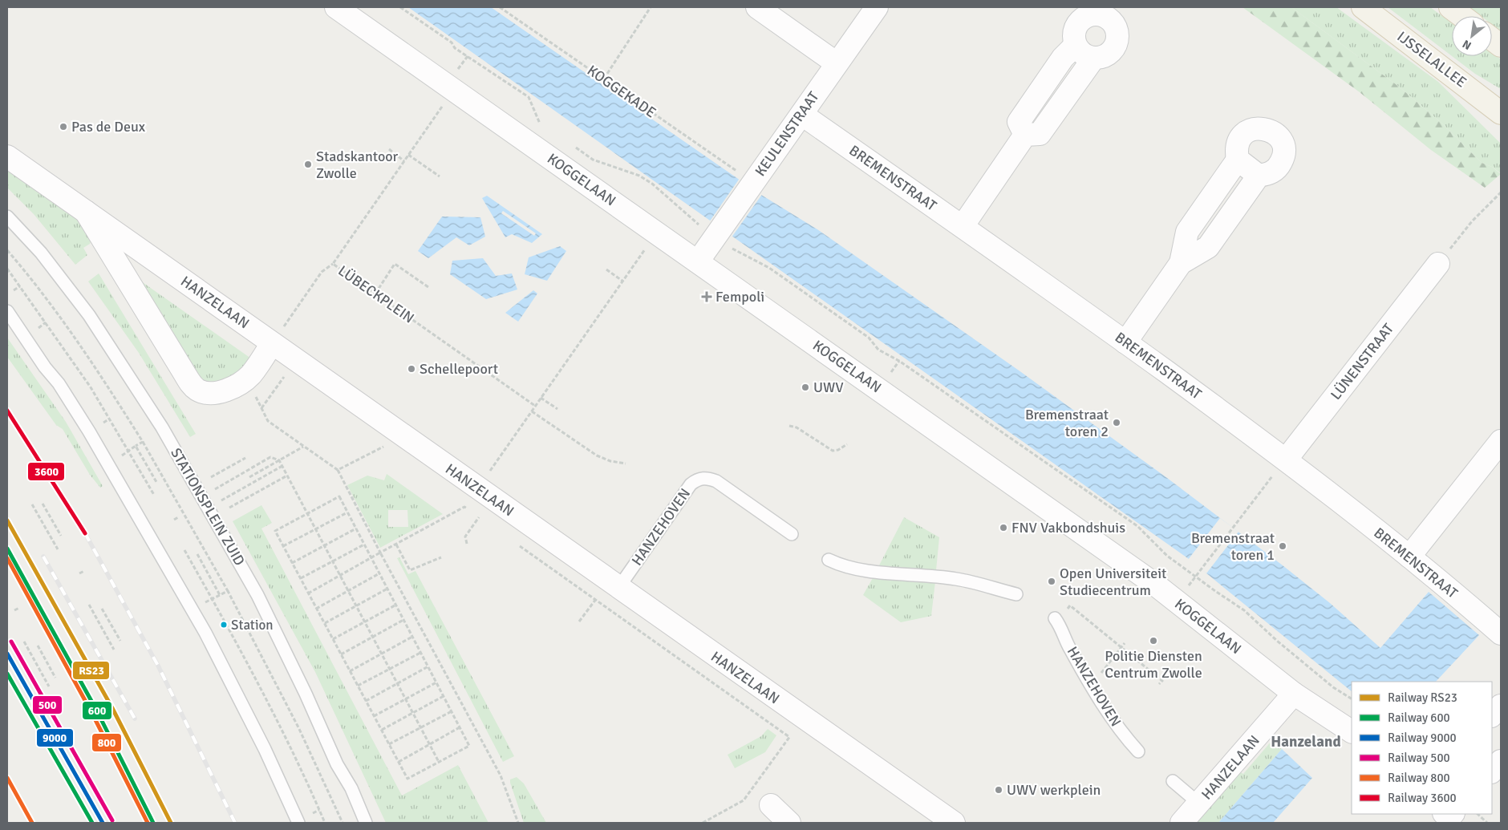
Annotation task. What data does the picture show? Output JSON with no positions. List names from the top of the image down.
{
  "streets": {
    "main road": ["IJSSELALLEE"],
    "street": [
      "KEULENSTRAAT",
      "BREMENSTRAAT",
      "KOGGELAAN",
      "HANZELAAN",
      "LÜNENSTRAAT"
    ],
    "lane": ["STATIONSPLEIN ZUID", "HANZEHOVEN"],
    "path": ["KOGGEKADE", "LÜBECKPLEIN"]
  },
  "crossings": [
    ["KOGGEKADE", "KEULENSTRAAT"],
    ["KEULENSTRAAT", "BREMENSTRAAT"],
    ["KEULENSTRAAT", "KOGGELAAN"],
    ["BREMENSTRAAT", "LÜNENSTRAAT"],
    ["KOGGELAAN", "LÜBECKPLEIN"],
    ["KOGGELAAN", "HANZELAAN"],
    ["HANZELAAN", "HANZEHOVEN"]
  ],
  "districts": ["Hanzeland"],
  "places": {
    "other": [
      "Pas de Deux",
      "Stadskantoor Zwolle",
      "Schellepoort",
      "UWV",
      "Bremenstraat toren 2",
      "FNV Vakbondshuis",
      "Bremenstraat toren 1",
      "Open Universiteit Studiecentrum",
      "Station",
      "Politie Diensten Centrum Zwolle",
      "UWV werkplein"
    ],
    "health": ["Fempoli"]
  },
  "lines": [
    "rail line 3600",
    "rail line RS23",
    "rail line 600",
    "rail line 800",
    "rail line 500",
    "rail line 9000"
  ],
  "legend": [
    "Railway RS23",
    "Railway 600",
    "Railway 9000",
    "Railway 500",
    "Railway 800",
    "Railway 3600"
  ],
  "north": "bottom left"
}
